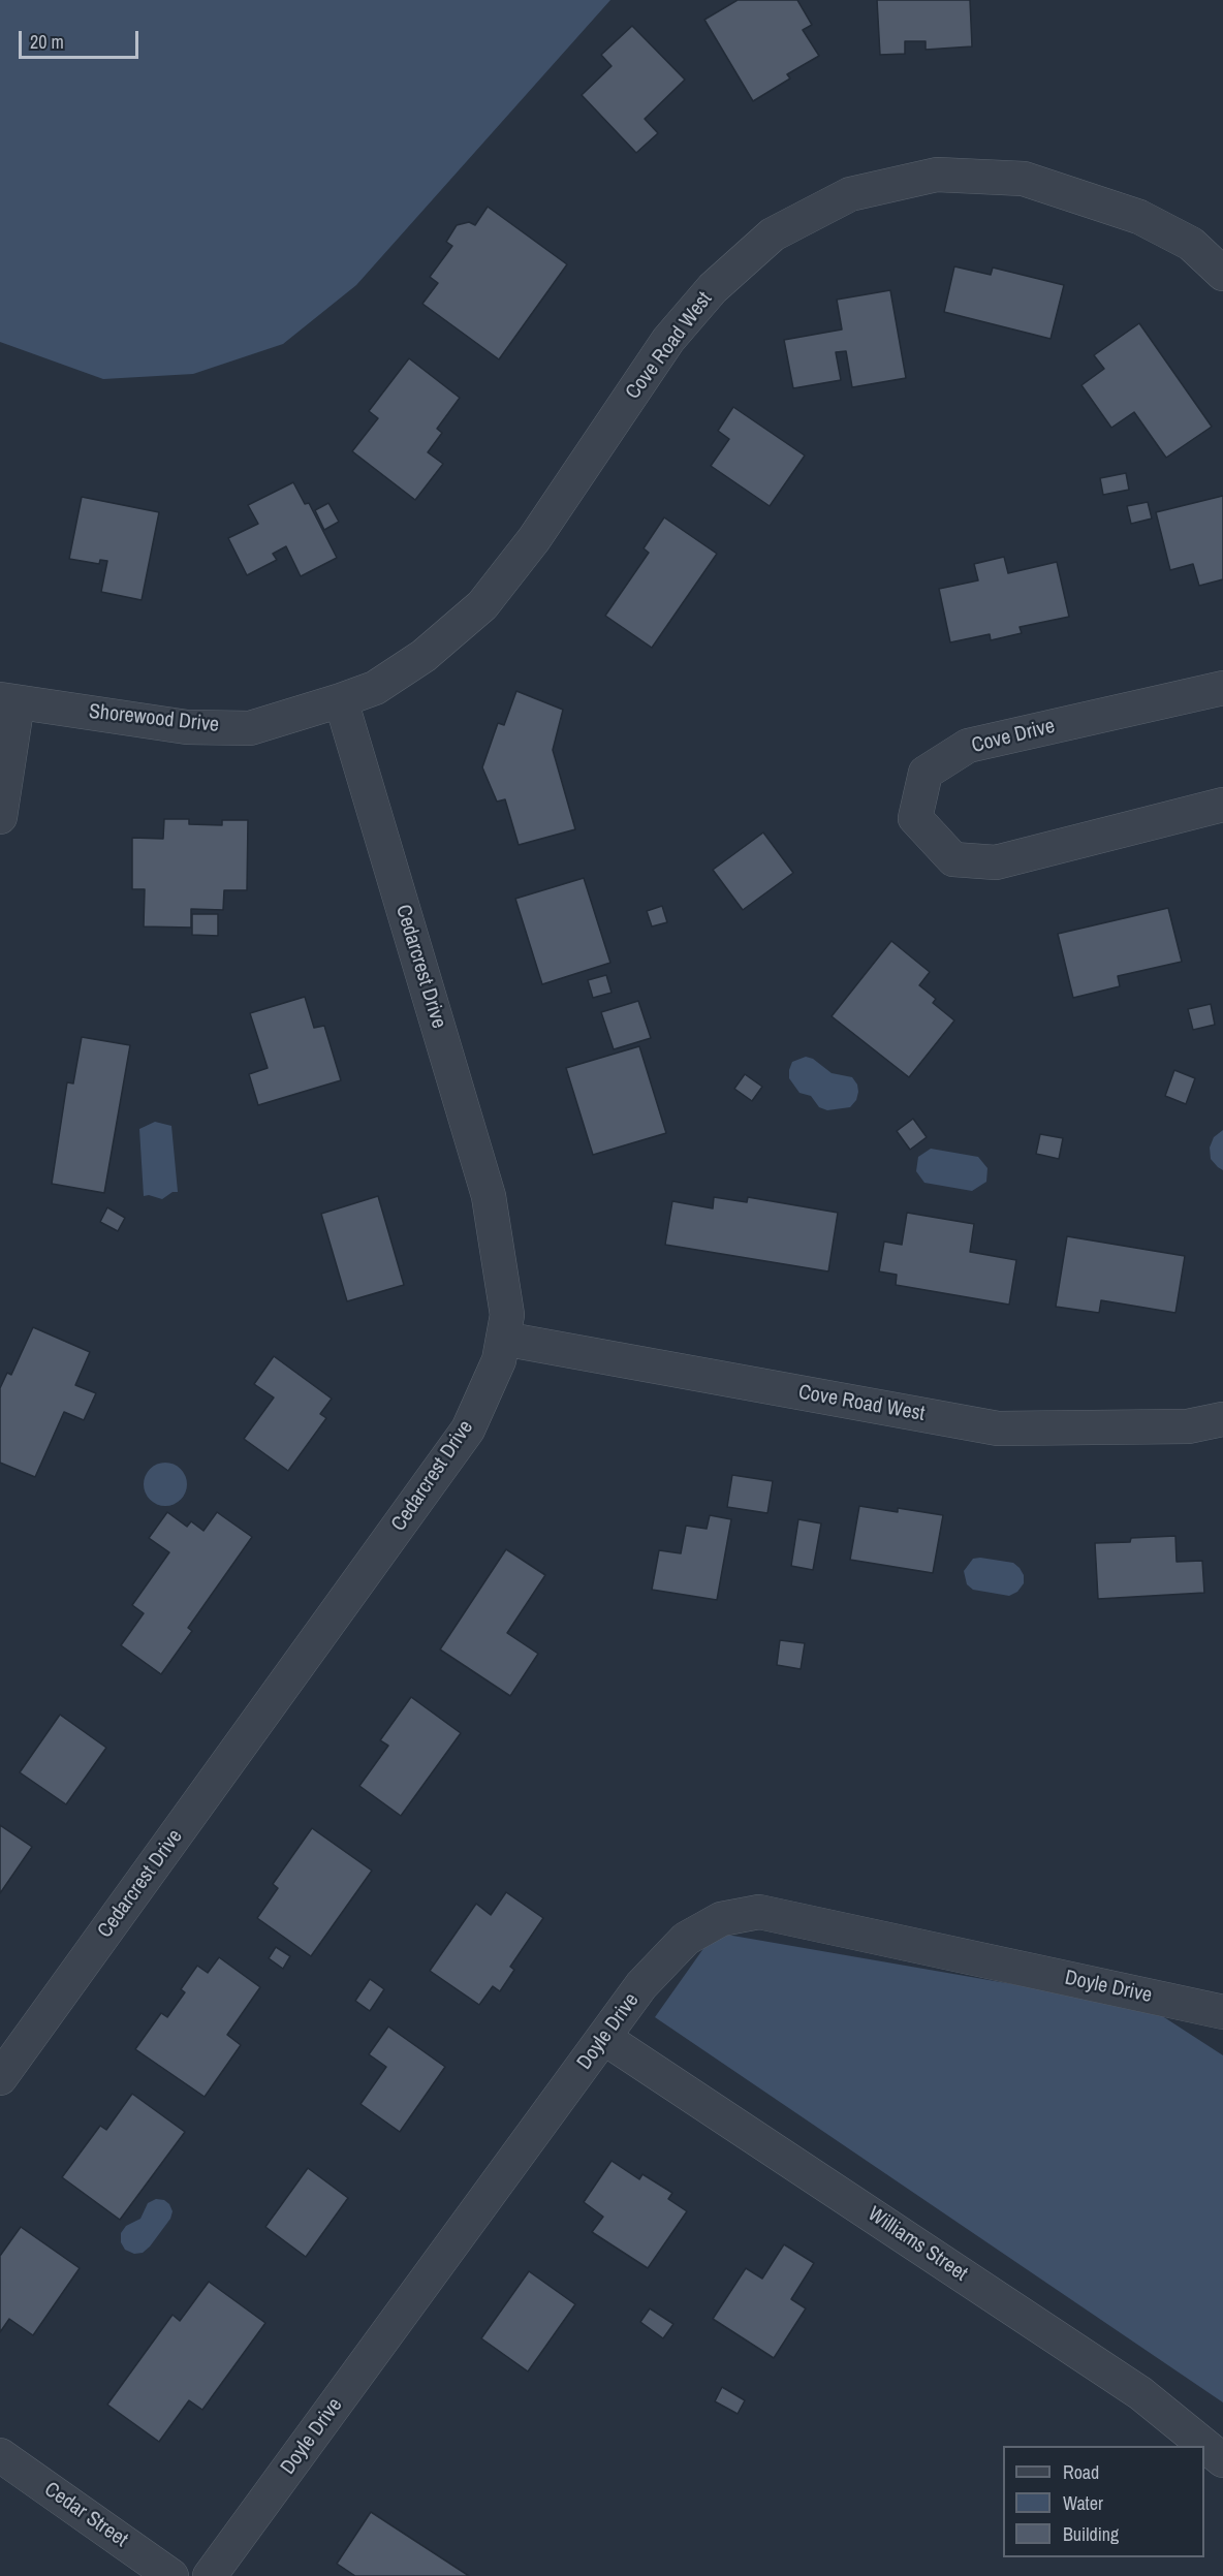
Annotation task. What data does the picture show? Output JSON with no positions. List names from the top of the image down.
{
  "streets": {
    "street": [
      "Cove Road West",
      "Shorewood Drive",
      "Cove Drive",
      "Cedarcrest Drive",
      "Doyle Drive",
      "Williams Street",
      "Cedar Street"
    ]
  },
  "crossings": [
    ["Cove Road West", "Shorewood Drive"],
    ["Cove Road West", "Cedarcrest Drive"],
    ["Shorewood Drive", "Cedarcrest Drive"],
    ["Doyle Drive", "Williams Street"]
  ],
  "legend": ["Road", "Water", "Building"],
  "scale_bar": "20 m"
}
